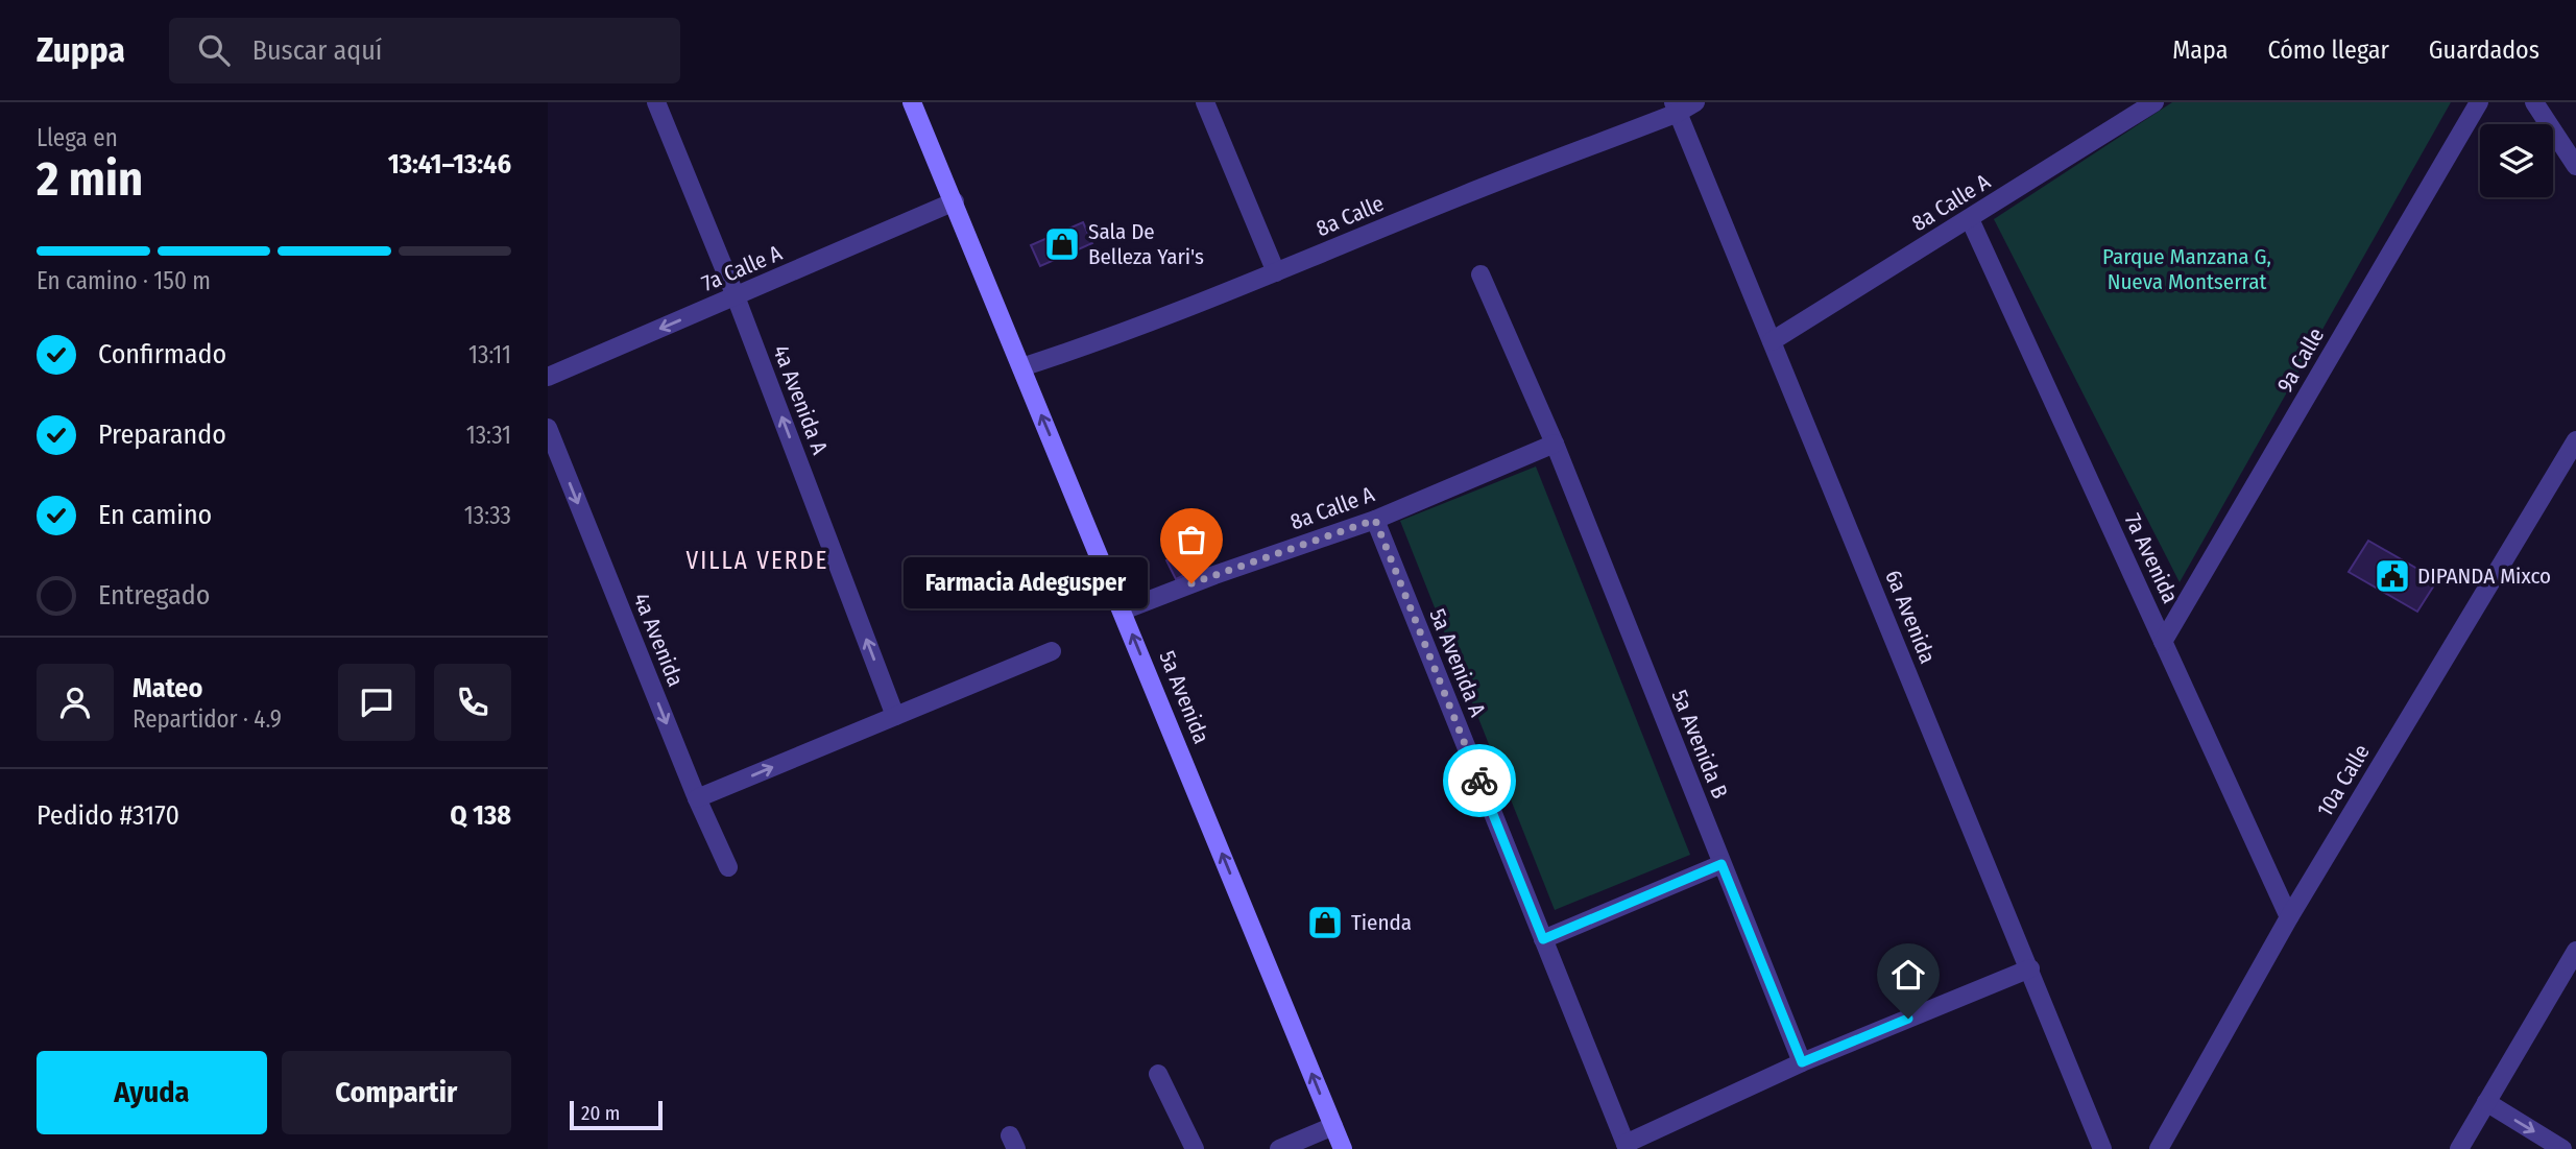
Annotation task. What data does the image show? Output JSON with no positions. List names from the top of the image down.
{
  "streets": {
    "main road": ["5a Avenida"],
    "street": [
      "8a Calle A",
      "8a Calle",
      "7a Calle A",
      "9a Calle",
      "4a Avenida A",
      "7a Avenida",
      "6a Avenida",
      "4a Avenida",
      "5a Avenida A",
      "5a Avenida B",
      "10a Calle"
    ]
  },
  "crossings": [
    ["8a Calle A", "7a Avenida"],
    ["8a Calle A", "6a Avenida"],
    ["8a Calle A", "5a Avenida A"],
    ["8a Calle A", "5a Avenida"],
    ["8a Calle A", "5a Avenida B"],
    ["8a Calle", "6a Avenida"],
    ["8a Calle", "5a Avenida"],
    ["7a Calle A", "4a Avenida A"],
    ["7a Calle A", "5a Avenida"],
    ["9a Calle", "7a Avenida"],
    ["7a Avenida", "10a Calle"]
  ],
  "one_way": [
    "7a Calle A",
    "4a Avenida A",
    "4a Avenida",
    "5a Avenida"
  ],
  "districts": ["VILLA VERDE"],
  "parks": ["Parque Manzana G, Nueva Montserrat"],
  "places": {
    "shop": ["Sala De Belleza Yari's", "Tienda"],
    "public building": ["DIPANDA Mixco"],
    "other": ["Farmacia Adegusper"]
  },
  "scale_bar": "20 m",
  "page": {
    "header": "Zuppa",
    "search": "Buscar aquí",
    "nav": ["Mapa", "Cómo llegar", "Guardados"],
    "heading": ["2 min", "Llega en", "13:41–13:46"],
    "panel": [
      "Mateo",
      "Repartidor · 4.9",
      "Pedido #3170",
      "Q 138"
    ],
    "bar": "En camino · 150 m",
    "list": [
      ["Confirmado", "13:11"],
      ["Preparando", "13:31"],
      ["En camino", "13:33"],
      "Entregado"
    ],
    "bubble": "Farmacia Adegusper",
    "buttons": ["Ayuda", "Compartir"],
    "scale": "20 m"
  }
}
